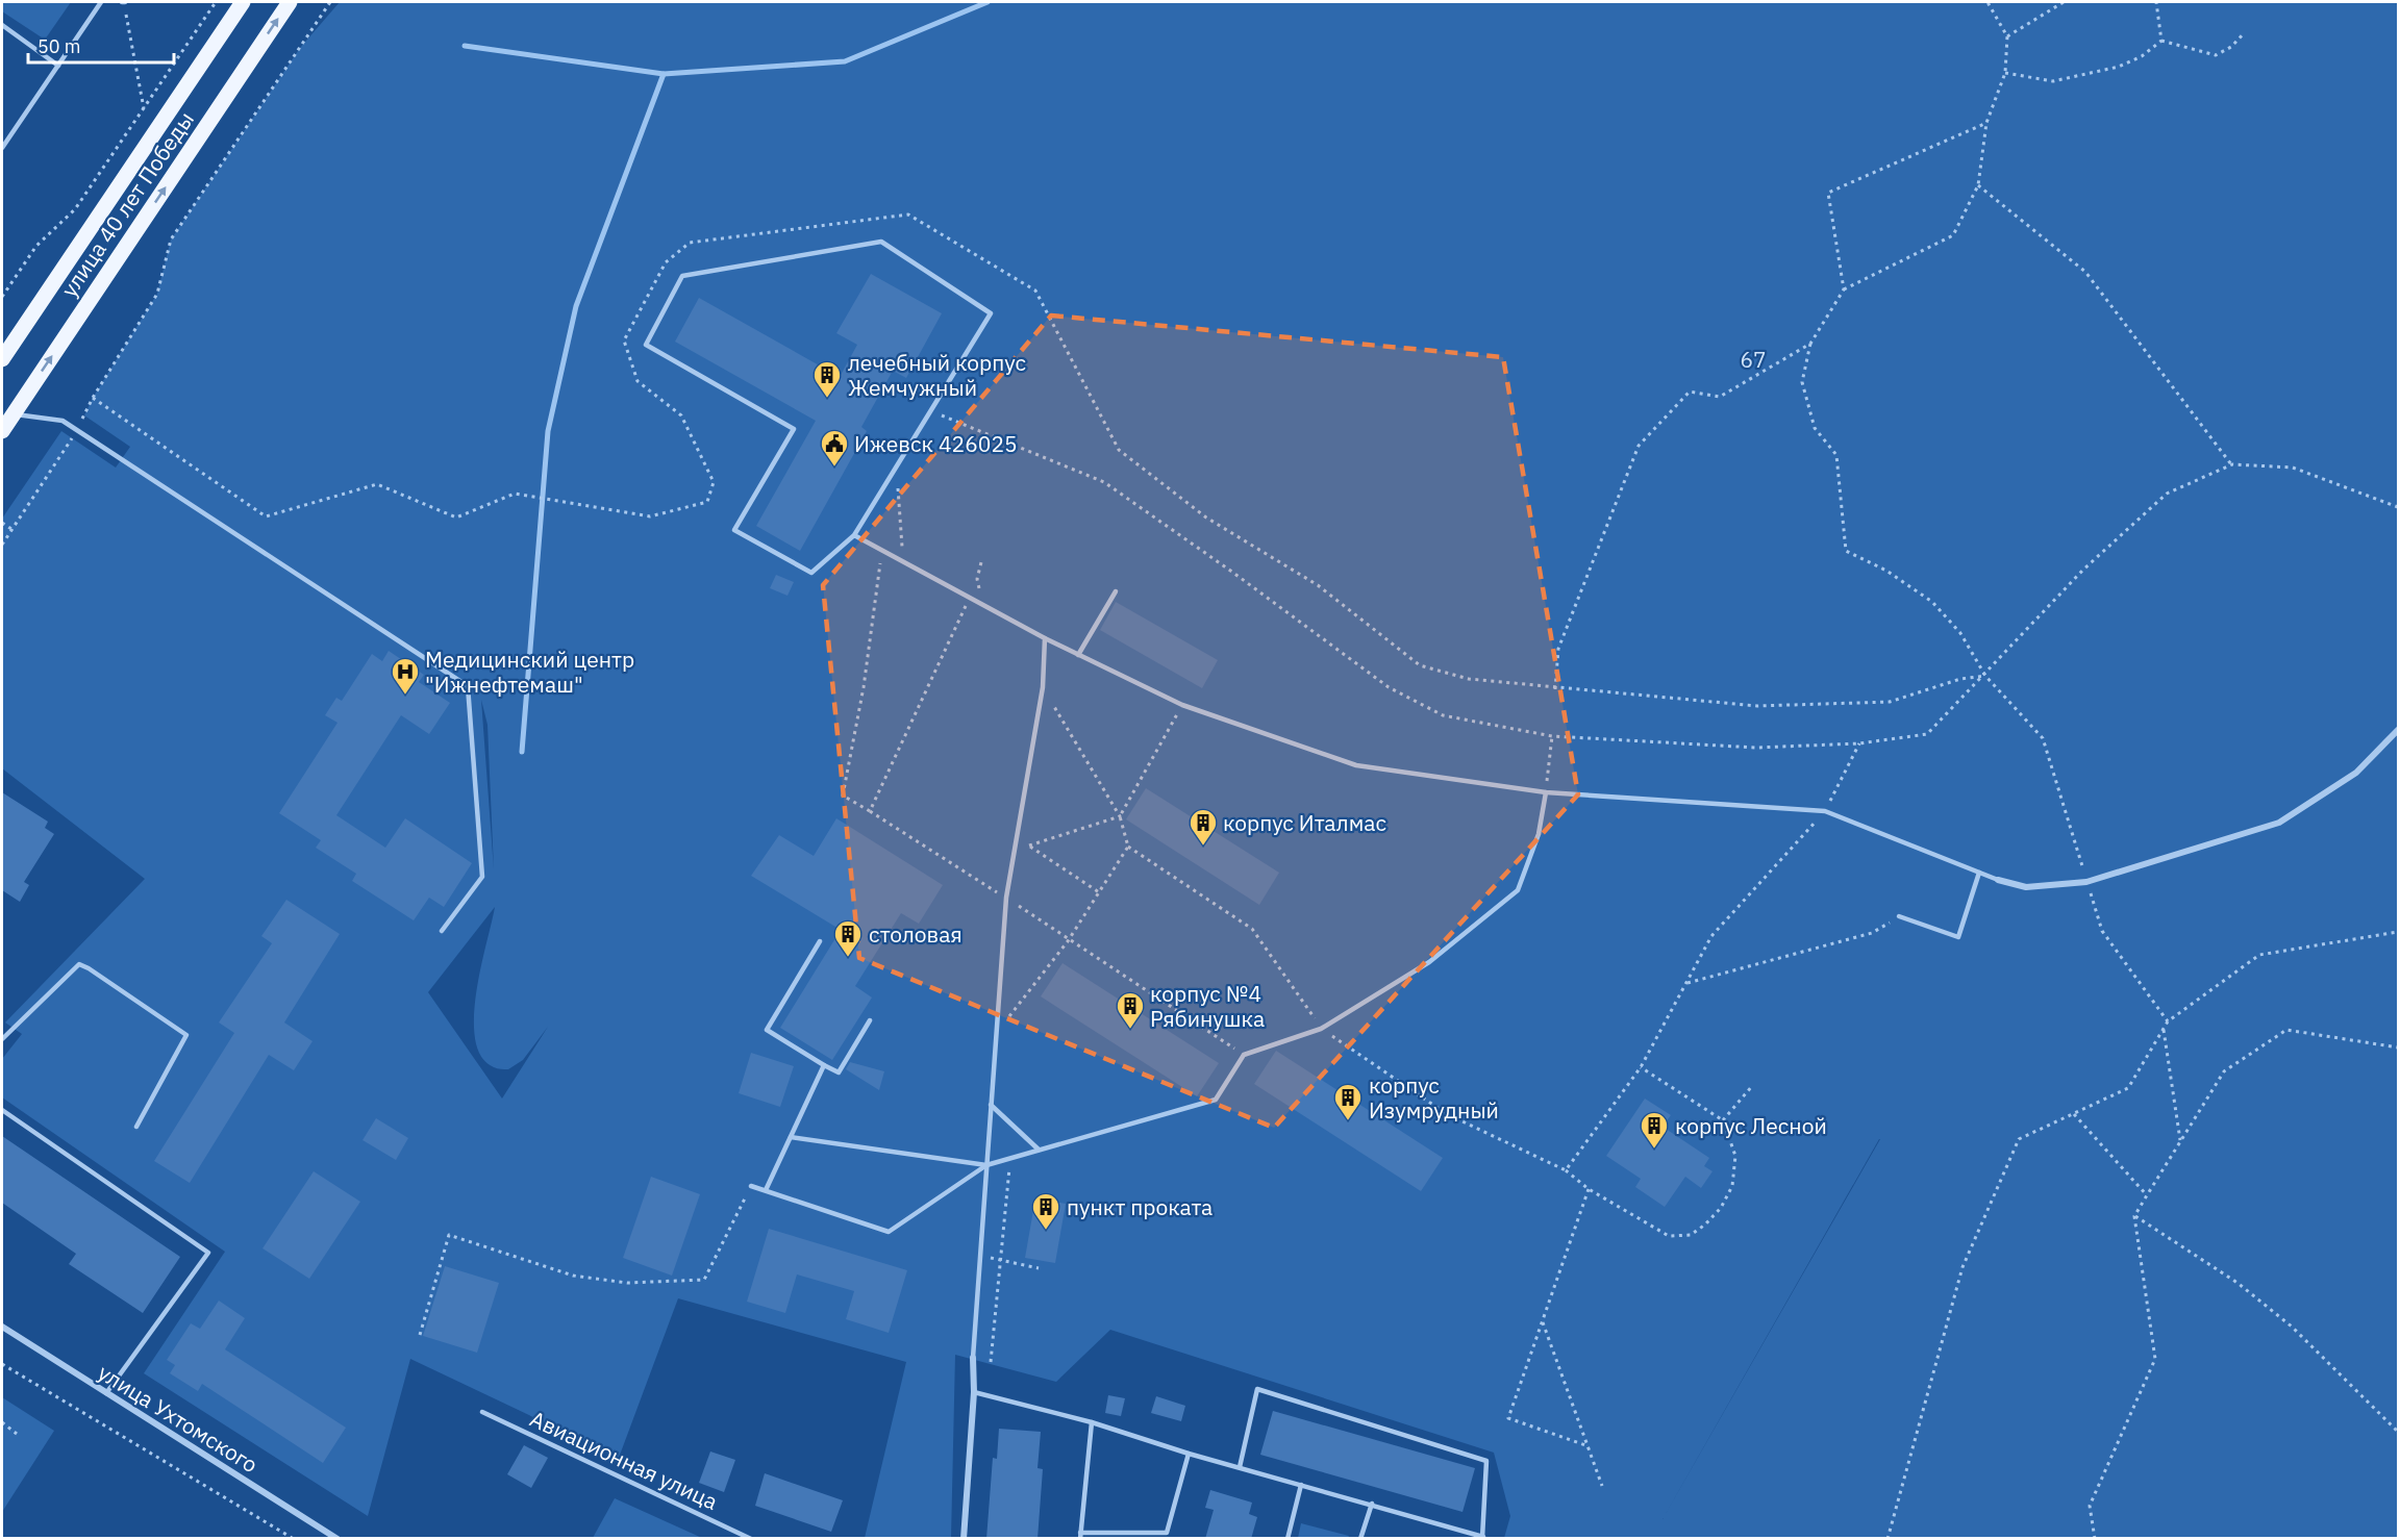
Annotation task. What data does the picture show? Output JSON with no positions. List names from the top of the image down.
{
  "streets": {
    "main road": ["улица 40 лет Победы"],
    "street": ["улица Ухтомского"],
    "lane": ["Авиационная улица"]
  },
  "parks": ["67"],
  "places": {
    "building": [
      "лечебный корпус Жемчужный",
      "корпус Италмас",
      "столовая",
      "корпус №4 Рябинушка",
      "корпус Изумрудный",
      "корпус Лесной",
      "пункт проката"
    ],
    "public building": ["Ижевск 426025"],
    "hospital": ["Медицинский центр \"Ижнефтемаш\""]
  },
  "scale_bar": "50 m"
}
